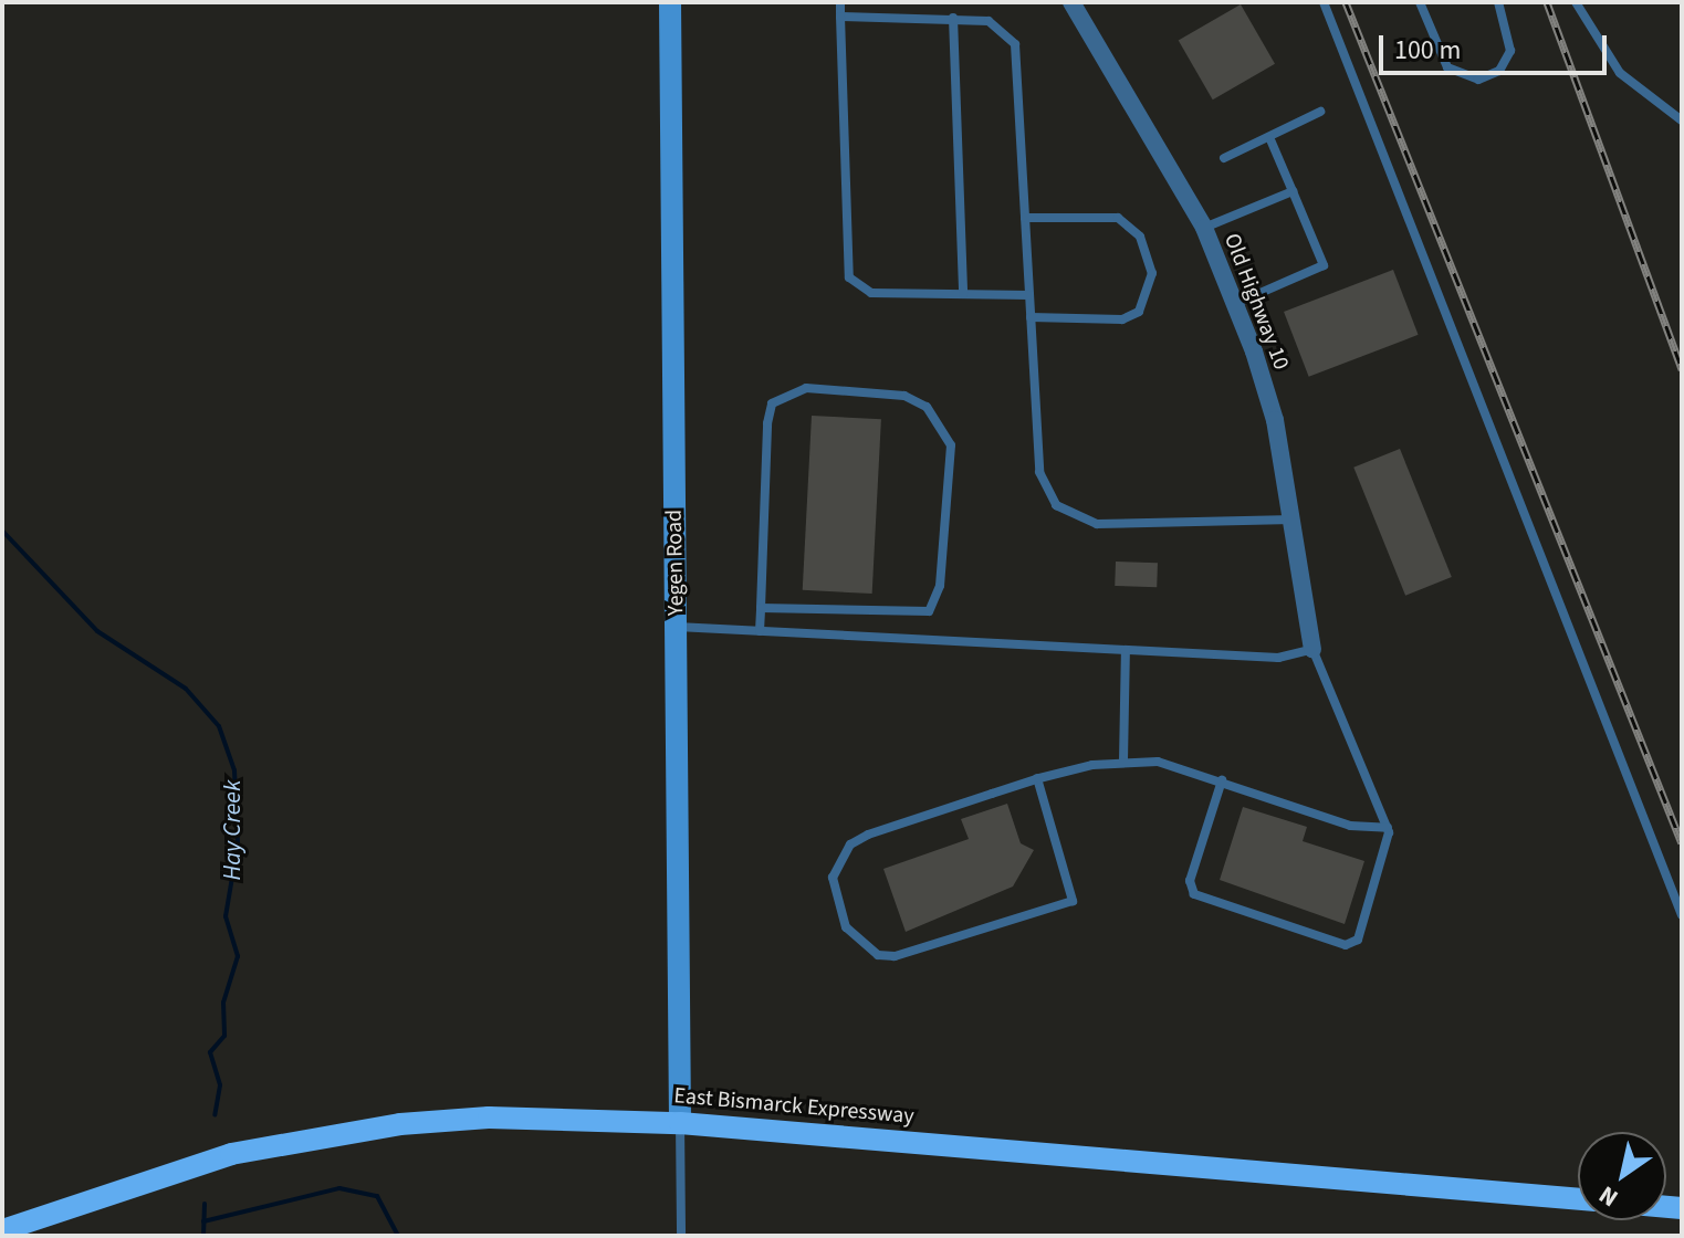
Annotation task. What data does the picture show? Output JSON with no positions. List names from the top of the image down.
{
  "streets": {
    "main road": ["East Bismarck Expressway"],
    "street": ["Old Highway 10", "Yegen Road"]
  },
  "crossings": [
    ["Yegen Road", "East Bismarck Expressway"]
  ],
  "water": ["Hay Creek"],
  "scale_bar": "100 m",
  "north": "bottom left"
}
